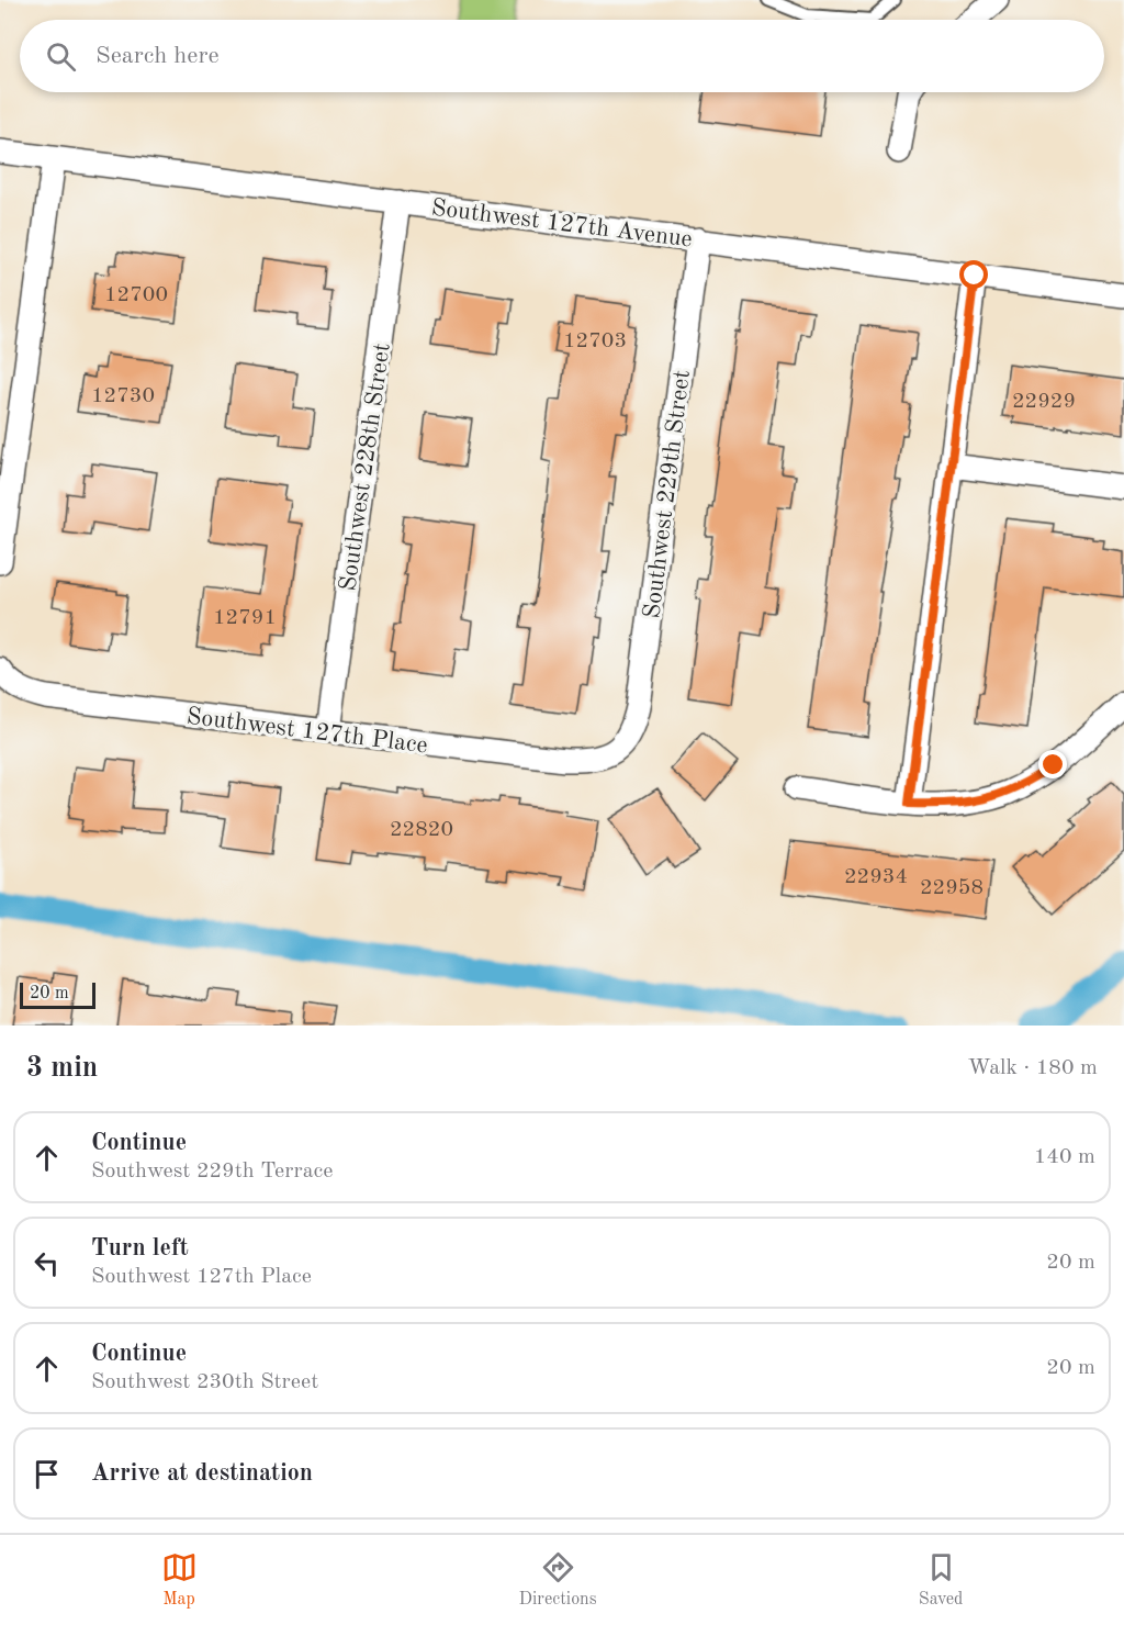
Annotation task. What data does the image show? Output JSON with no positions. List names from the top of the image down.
{
  "streets": {
    "street": [
      "Southwest 127th Avenue",
      "Southwest 228th Street",
      "Southwest 229th Street",
      "Southwest 127th Place"
    ]
  },
  "crossings": [
    ["Southwest 127th Avenue", "Southwest 228th Street"],
    ["Southwest 127th Avenue", "Southwest 229th Street"],
    ["Southwest 228th Street", "Southwest 127th Place"],
    ["Southwest 229th Street", "Southwest 127th Place"]
  ],
  "house_numbers": [
    "12700",
    "12703",
    "12730",
    "22929",
    "12791",
    "22820",
    "22934",
    "22958"
  ],
  "scale_bar": "20 m",
  "page": {
    "search": "Search here",
    "scale": "20 m",
    "heading": ["3 min", "Walk · 180 m"],
    "list": [
      ["Continue", "Southwest 229th Terrace", "140 m"],
      ["Turn left", "Southwest 127th Place", "20 m"],
      ["Continue", "Southwest 230th Street", "20 m"],
      "Arrive at destination"
    ],
    "nav": ["Map", "Directions", "Saved"]
  }
}
